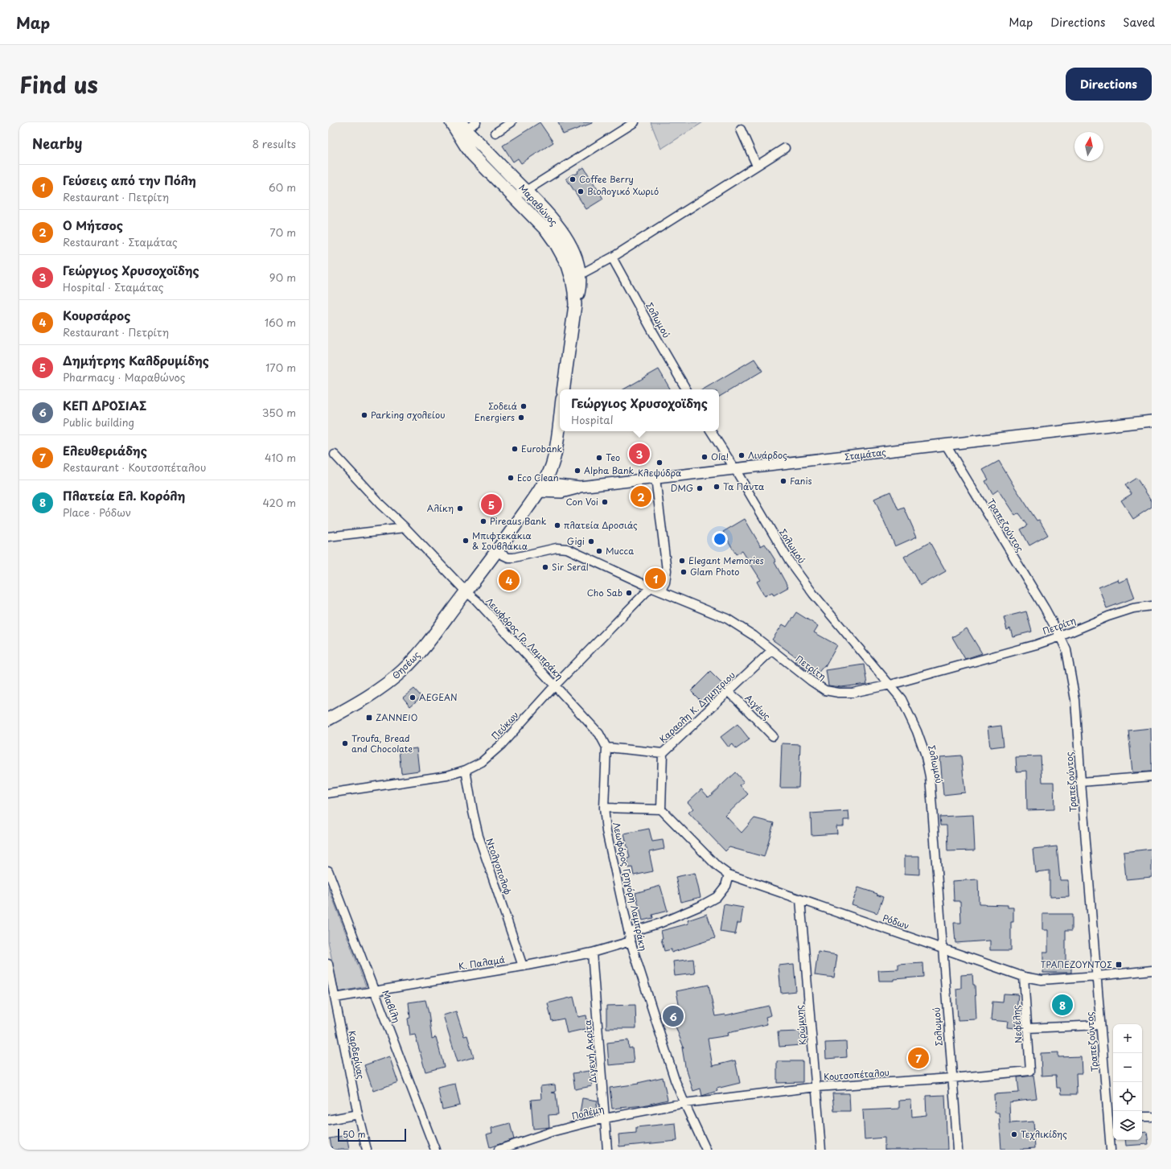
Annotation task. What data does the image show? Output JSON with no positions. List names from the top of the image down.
{
  "streets": {
    "main road": ["Μαραθώνος", "Θησέως"],
    "street": [
      "Σολωμού",
      "Σταμάτας",
      "Τραπεζούντος",
      "Πετρίτη",
      "Λεωφόρος Γρ. Λαμπράκη",
      "Καραολη Κ. Δημητριου",
      "Αιγέως",
      "Πεύκων",
      "Ντολγοπολοφ",
      "Λεωφόρος Γρηγόρη Λαμπράκη",
      "Ρόδων",
      "Κ. Παλαμά",
      "Μαβίλη",
      "Νεφέλης",
      "Κρώμνης",
      "Διγενή Ακρίτα",
      "Καρδερίνας",
      "Κουτσοπέταλου",
      "Πολέμη"
    ]
  },
  "crossings": [
    ["Σολωμού", "Σταμάτας"],
    ["Σολωμού", "Πετρίτη"],
    ["Σολωμού", "Ρόδων"],
    ["Σολωμού", "Κουτσοπέταλου"],
    ["Σταμάτας", "Τραπεζούντος"],
    ["Τραπεζούντος", "Πετρίτη"],
    ["Τραπεζούντος", "Ρόδων"],
    ["Πετρίτη", "Καραολη Κ. Δημητριου"],
    ["Πετρίτη", "Πεύκων"],
    ["Λεωφόρος Γρ. Λαμπράκη", "Θησέως"],
    ["Λεωφόρος Γρ. Λαμπράκη", "Πεύκων"],
    ["Καραολη Κ. Δημητριου", "Αιγέως"],
    ["Καραολη Κ. Δημητριου", "Ρόδων"],
    ["Πεύκων", "Ντολγοπολοφ"],
    ["Ντολγοπολοφ", "Κ. Παλαμά"],
    ["Λεωφόρος Γρηγόρη Λαμπράκη", "Κ. Παλαμά"],
    ["Λεωφόρος Γρηγόρη Λαμπράκη", "Κουτσοπέταλου"],
    ["Λεωφόρος Γρηγόρη Λαμπράκη", "Πολέμη"],
    ["Ρόδων", "Νεφέλης"],
    ["Ρόδων", "Κρώμνης"],
    ["Κ. Παλαμά", "Μαβίλη"],
    ["Κ. Παλαμά", "Διγενή Ακρίτα"],
    ["Κ. Παλαμά", "Καρδερίνας"],
    ["Νεφέλης", "Κουτσοπέταλου"],
    ["Κρώμνης", "Κουτσοπέταλου"],
    ["Διγενή Ακρίτα", "Πολέμη"],
    ["Κουτσοπέταλου", "Πολέμη"]
  ],
  "places": {
    "other": [
      "Coffee Berry",
      "Βιολογικό Χωριό",
      "Σοδειά",
      "Parking σχολείου",
      "Energiers",
      "Eurobank",
      "Λινάρδος",
      "Ola!",
      "Teo",
      "Κλεψύδρα",
      "Alpha Bank",
      "Eco Clean",
      "Fanis",
      "Τα Πάντα",
      "DMG",
      "Con Voi",
      "Αλίκη",
      "Pireaus Bank",
      "πλατεία Δροσιάς",
      "Μπιφτεκάκια & Σουβλάκια",
      "Gigi",
      "Mucca",
      "Elegant Memories",
      "Sir Seral",
      "Glam Photo",
      "Cho Sab",
      "AEGEAN",
      "Troufa, Bread and Chocolate",
      "Τεχλικίδης"
    ],
    "transit": ["ΖΑΝΝΕΙΟ", "ΤΡΑΠΕΖΟΥΝΤΟΣ"]
  },
  "scale_bar": "50 m",
  "north": "top",
  "page": {
    "header": "Map",
    "nav": ["Map", "Directions", "Saved"],
    "title": "Find us",
    "buttons": "Directions",
    "heading": ["Nearby", "8 results"],
    "list": [
      {
        "mark": "1",
        "name": "Γεύσεις από την Πόλη",
        "note": "Restaurant · Πετρίτη",
        "value": "60 m"
      },
      {
        "mark": "2",
        "name": "Ο Μήτσος",
        "note": "Restaurant · Σταμάτας",
        "value": "70 m"
      },
      {
        "mark": "3",
        "name": "Γεώργιος Χρυσοχοϊδης",
        "note": "Hospital · Σταμάτας",
        "value": "90 m"
      },
      {
        "mark": "4",
        "name": "Κουρσάρος",
        "note": "Restaurant · Πετρίτη",
        "value": "160 m"
      },
      {
        "mark": "5",
        "name": "Δημήτρης Καλδρυμίδης",
        "note": "Pharmacy · Μαραθώνος",
        "value": "170 m"
      },
      {
        "mark": "6",
        "name": "ΚΕΠ ΔΡΟΣΙΑΣ",
        "note": "Public building",
        "value": "350 m"
      },
      {
        "mark": "7",
        "name": "Ελευθεριάδης",
        "note": "Restaurant · Κουτσοπέταλου",
        "value": "410 m"
      },
      {
        "mark": "8",
        "name": "Πλατεία Ελ. Κορόλη",
        "note": "Place · Ρόδων",
        "value": "420 m"
      }
    ],
    "popup": ["Γεώργιος Χρυσοχοϊδης", "Hospital"],
    "pins": [
      "3",
      "2",
      "5",
      "1",
      "4",
      "8",
      "6",
      "7"
    ],
    "map_buttons": ["+", "−"],
    "scale": "50 m"
  }
}
